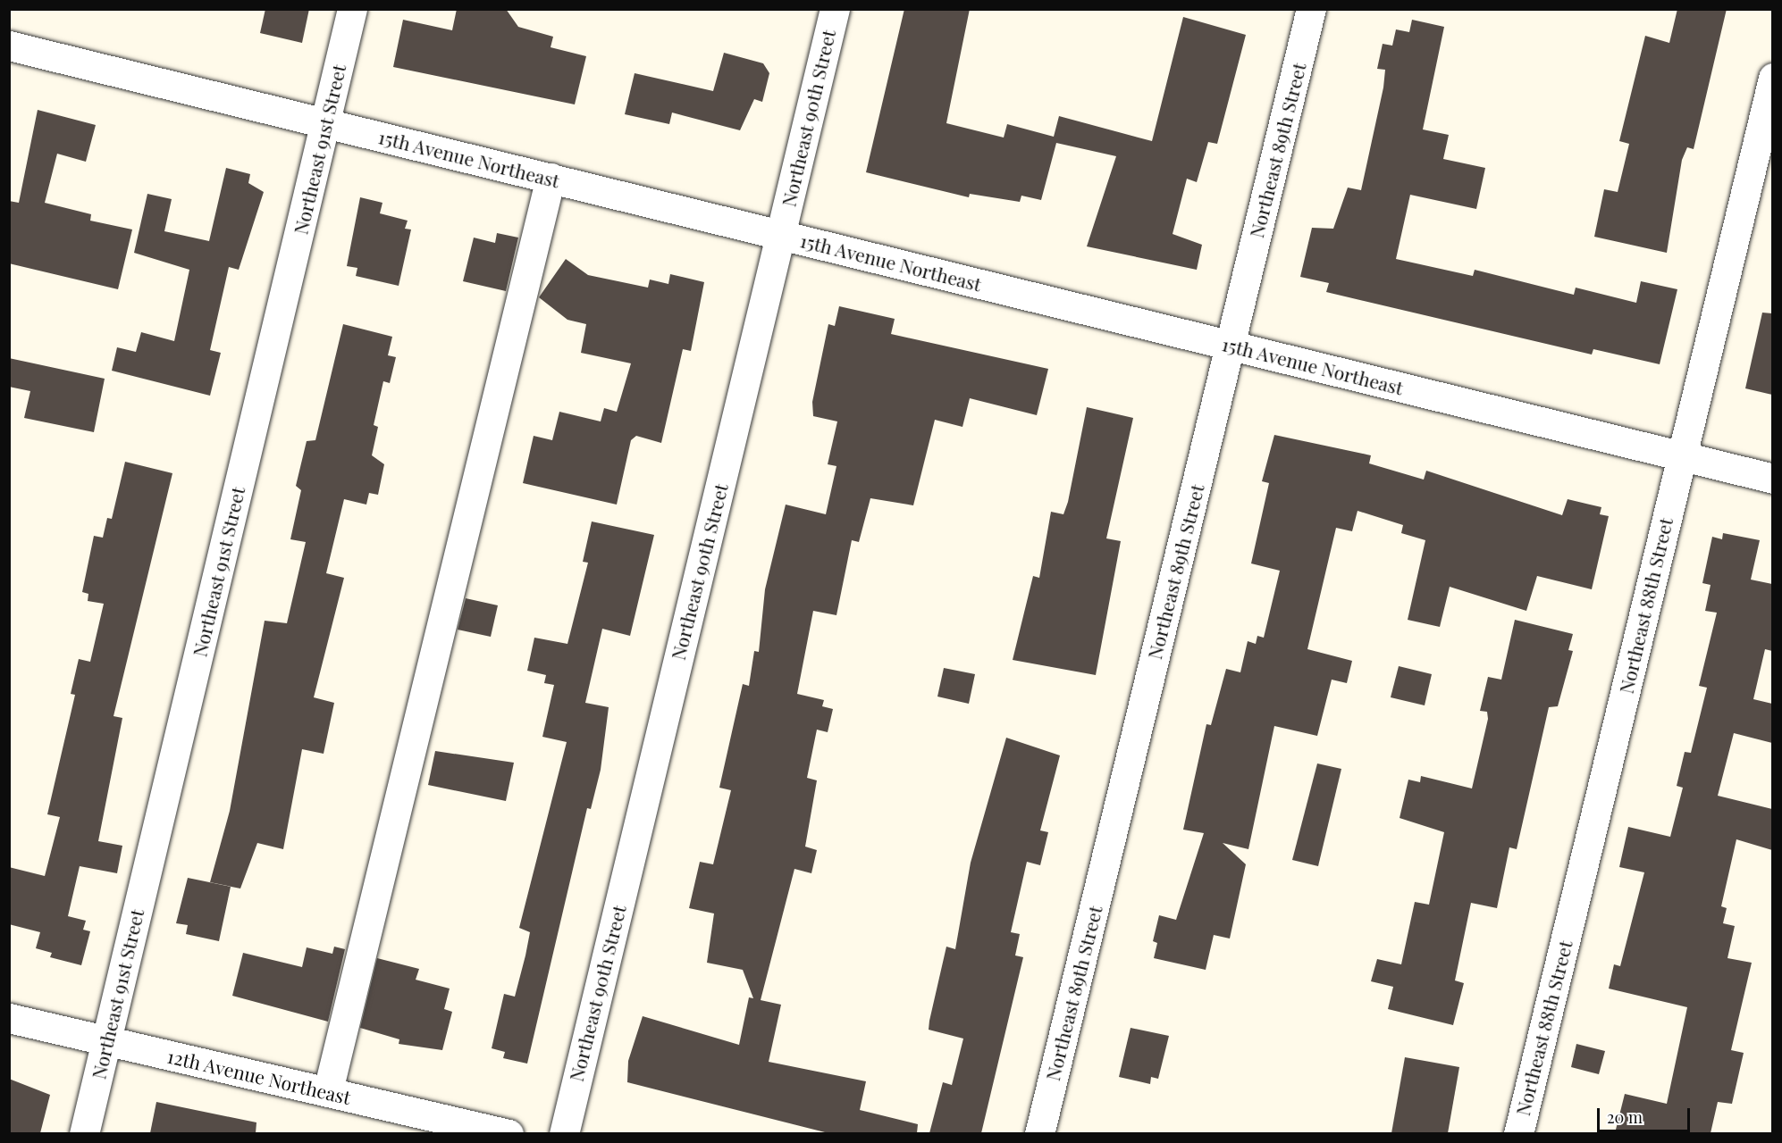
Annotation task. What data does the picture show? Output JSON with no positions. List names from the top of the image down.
{
  "streets": {
    "street": [
      "Northeast 90th Street",
      "Northeast 91st Street",
      "Northeast 89th Street",
      "15th Avenue Northeast",
      "Northeast 88th Street",
      "12th Avenue Northeast"
    ]
  },
  "crossings": [
    ["Northeast 90th Street", "15th Avenue Northeast"],
    ["Northeast 91st Street", "15th Avenue Northeast"],
    ["Northeast 91st Street", "12th Avenue Northeast"],
    ["Northeast 89th Street", "15th Avenue Northeast"],
    ["15th Avenue Northeast", "Northeast 88th Street"]
  ],
  "scale_bar": "20 m"
}
